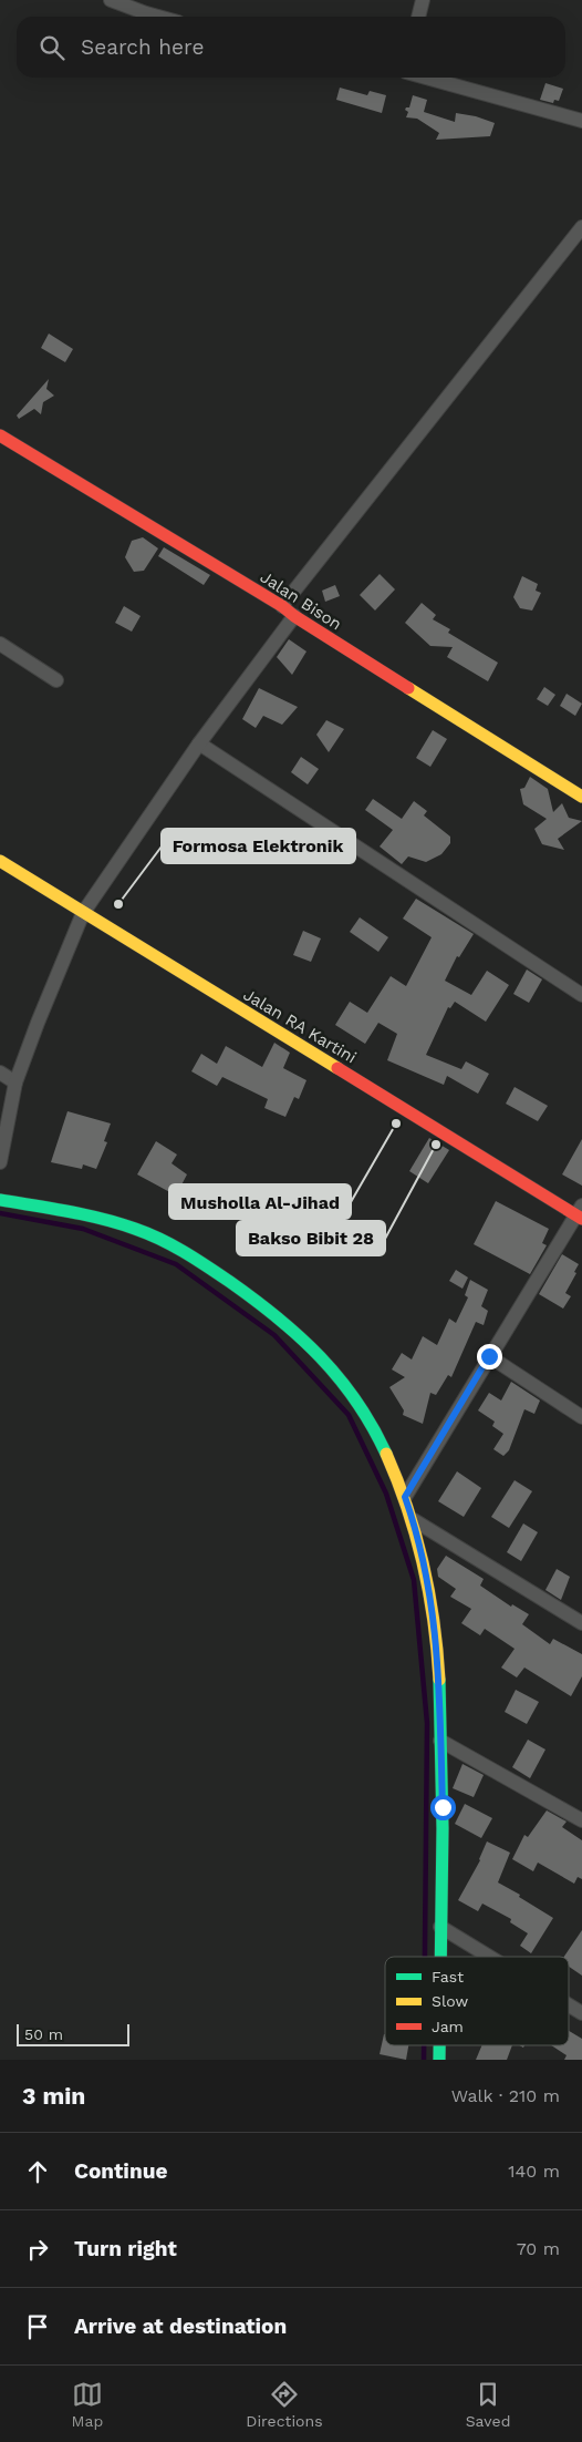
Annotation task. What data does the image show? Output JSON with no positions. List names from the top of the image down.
{
  "streets": {
    "street": ["Jalan Bison", "Jalan RA Kartini"]
  },
  "places": ["Formosa Elektronik", "Musholla Al-Jihad", "Bakso Bibit 28"],
  "legend": ["Fast", "Slow", "Jam"],
  "scale_bar": "50 m",
  "page": {
    "search": "Search here",
    "scale": "50 m",
    "heading": ["3 min", "Walk · 210 m"],
    "list": [
      ["Continue", "140 m"],
      ["Turn right", "70 m"],
      "Arrive at destination"
    ],
    "nav": ["Map", "Directions", "Saved"]
  }
}
